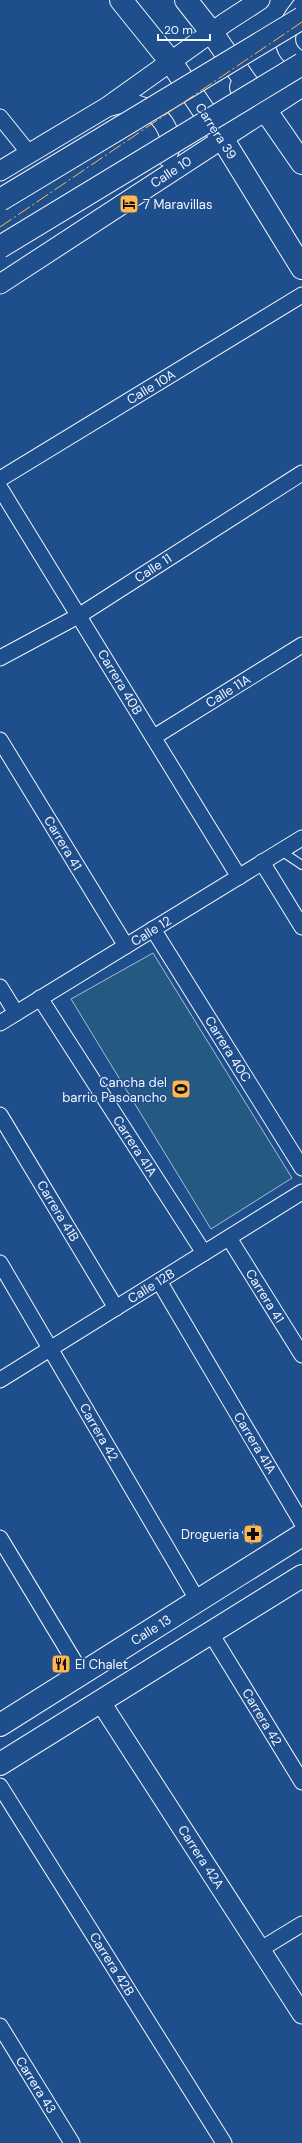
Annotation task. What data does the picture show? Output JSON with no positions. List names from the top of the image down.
{
  "streets": {
    "main road": ["Carrera 39", "Calle 10", "Calle 13"],
    "street": [
      "Calle 10A",
      "Calle 11",
      "Carrera 40B",
      "Calle 11A",
      "Carrera 41",
      "Calle 12",
      "Carrera 40C",
      "Carrera 41A",
      "Carrera 41B",
      "Calle 12B",
      "Carrera 42",
      "Carrera 42A",
      "Carrera 42B",
      "Carrera 43"
    ]
  },
  "crossings": [
    ["Carrera 39", "Calle 10"],
    ["Calle 11", "Carrera 40B"],
    ["Carrera 40B", "Calle 11A"],
    ["Carrera 40B", "Calle 12"],
    ["Carrera 41", "Calle 12"],
    ["Carrera 41", "Calle 12B"],
    ["Calle 12", "Carrera 40C"],
    ["Calle 12", "Carrera 41A"],
    ["Carrera 41A", "Calle 12B"],
    ["Carrera 41B", "Calle 12B"],
    ["Calle 12B", "Carrera 42"],
    ["Carrera 42", "Calle 13"]
  ],
  "places": {
    "hotel": ["7 Maravillas"],
    "sports": ["Cancha del barrio Pasoancho"],
    "pharmacy": ["Drogueria"],
    "restaurant": ["El Chalet"]
  },
  "scale_bar": "20 m"
}
